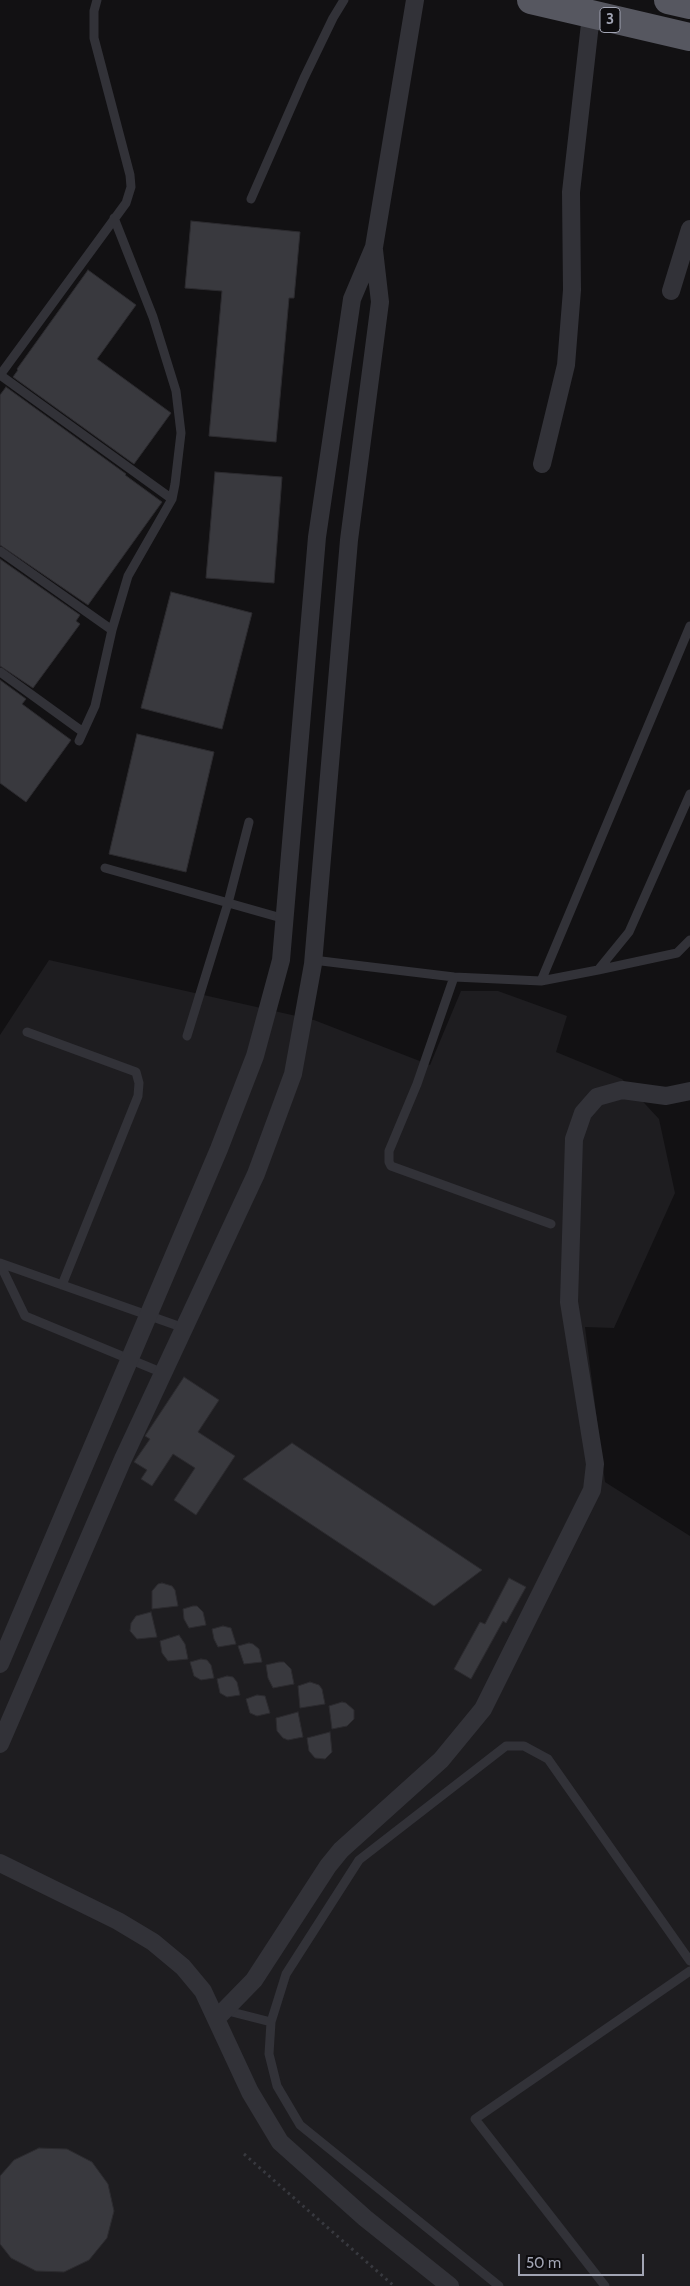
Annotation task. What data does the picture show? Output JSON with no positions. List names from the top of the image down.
{
  "streets": {
    "highway": ["3"]
  },
  "scale_bar": "50 m"
}
